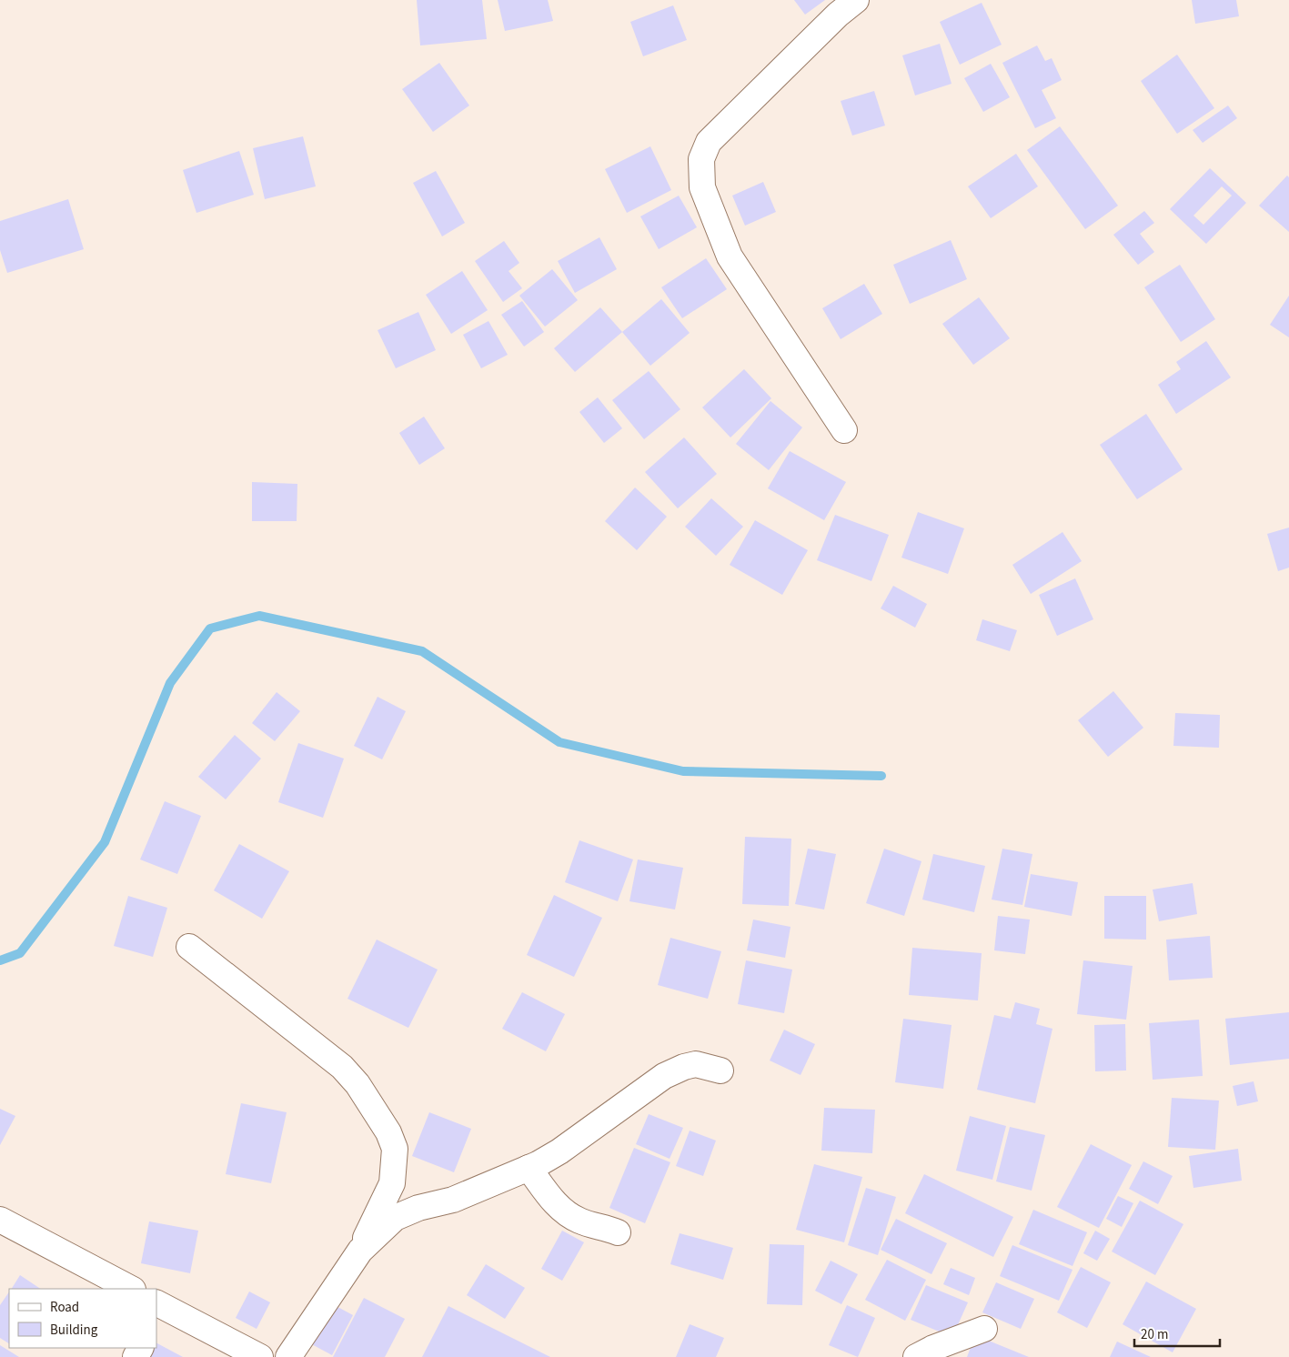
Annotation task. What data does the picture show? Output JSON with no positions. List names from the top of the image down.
{
  "legend": ["Road", "Building"],
  "scale_bar": "20 m"
}
